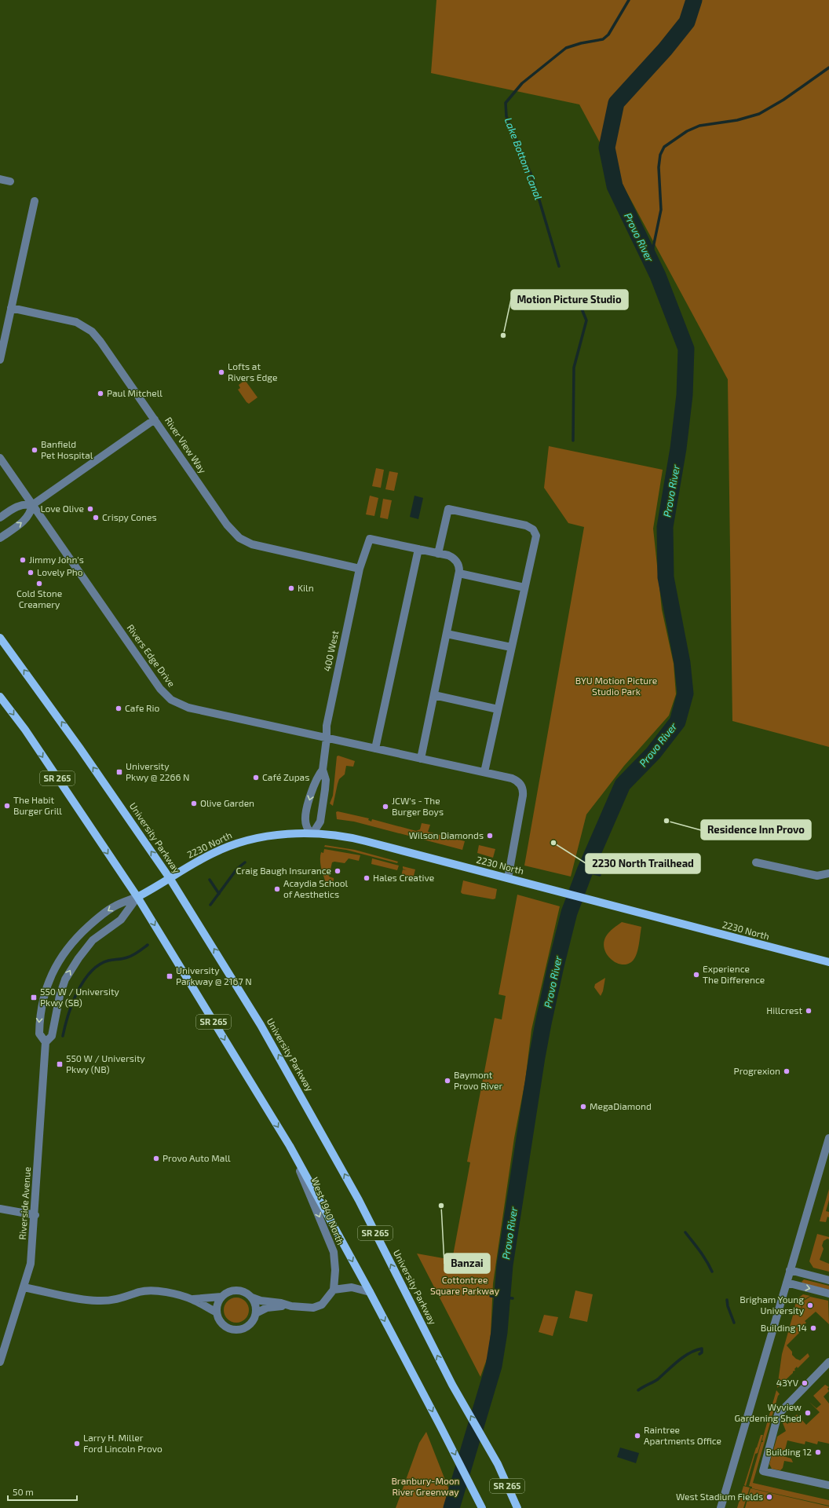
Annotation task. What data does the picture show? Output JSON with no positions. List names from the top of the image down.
{
  "streets": {
    "main road": [
      "SR 265",
      "University Parkway",
      "2230 North",
      "Riverside Avenue"
    ],
    "street": [
      "River View Way",
      "400 West",
      "Rivers Edge Drive",
      "West 1940 North"
    ]
  },
  "crossings": [
    ["River View Way", "400 West"],
    ["400 West", "Rivers Edge Drive"],
    ["400 West", "2230 North"],
    ["Rivers Edge Drive", "2230 North"],
    ["SR 265", "Riverside Avenue"],
    ["SR 265", "West 1940 North"],
    ["University Parkway", "2230 North"],
    ["University Parkway", "Riverside Avenue"],
    ["2230 North", "Riverside Avenue"]
  ],
  "one_way": ["West 1940 North"],
  "water": ["Lake Bottom Canal", "Provo River"],
  "parks": ["BYU Motion Picture Studio Park", "Cottontree Square Parkway", "Branbury-Moon River Greenway"],
  "places": {
    "other": [
      "Motion Picture Studio",
      "Lofts at Rivers Edge",
      "Paul Mitchell",
      "Banfield Pet Hospital",
      "Love Olive",
      "Crispy Cones",
      "Jimmy John's",
      "Lovely Pho",
      "Cold Stone Creamery",
      "Kiln",
      "Cafe Rio",
      "Café Zupas",
      "Olive Garden",
      "The Habit Burger Grill",
      "JCW's - The Burger Boys",
      "Residence Inn Provo",
      "Wilson Diamonds",
      "2230 North Trailhead",
      "Craig Baugh Insurance",
      "Hales Creative",
      "Acaydia School of Aesthetics",
      "Experience The Difference",
      "Hillcrest",
      "Progrexion",
      "Baymont Provo River",
      "MegaDiamond",
      "Provo Auto Mall",
      "Banzai",
      "Brigham Young University",
      "Building 14",
      "43YV",
      "Wyview Gardening Shed",
      "Raintree Apartments Office",
      "Larry H. Miller Ford Lincoln Provo",
      "Building 12",
      "West Stadium Fields"
    ],
    "transit": [
      "University Pkwy @ 2266 N",
      "University Parkway @ 2167 N",
      "550 W / University Pkwy (SB)",
      "550 W / University Pkwy (NB)"
    ]
  },
  "scale_bar": "50 m"
}
